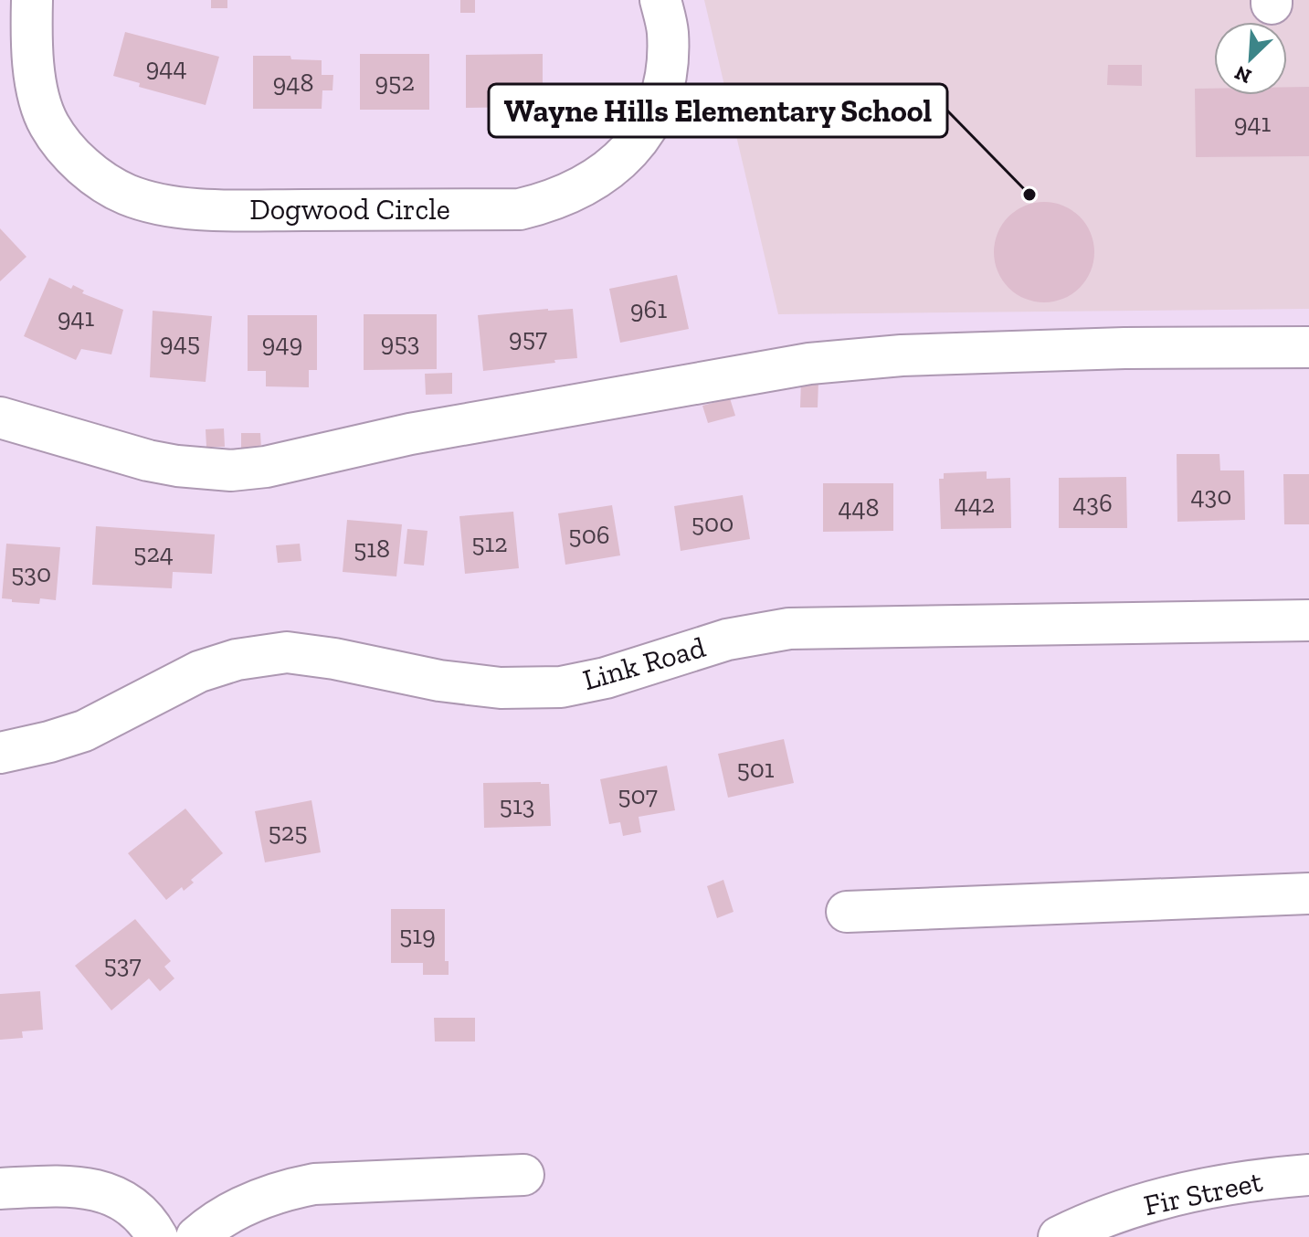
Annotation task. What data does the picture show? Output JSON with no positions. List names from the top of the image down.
{
  "streets": {
    "street": ["Dogwood Circle", "Link Road", "Fir Street"]
  },
  "places": ["Wayne Hills Elementary School"],
  "house_numbers": [
    "944",
    "952",
    "948",
    "941",
    "961",
    "941",
    "957",
    "945",
    "953",
    "949",
    "430",
    "436",
    "442",
    "448",
    "500",
    "506",
    "512",
    "518",
    "524",
    "530",
    "501",
    "507",
    "513",
    "525",
    "519",
    "537"
  ],
  "north": "bottom left"
}
